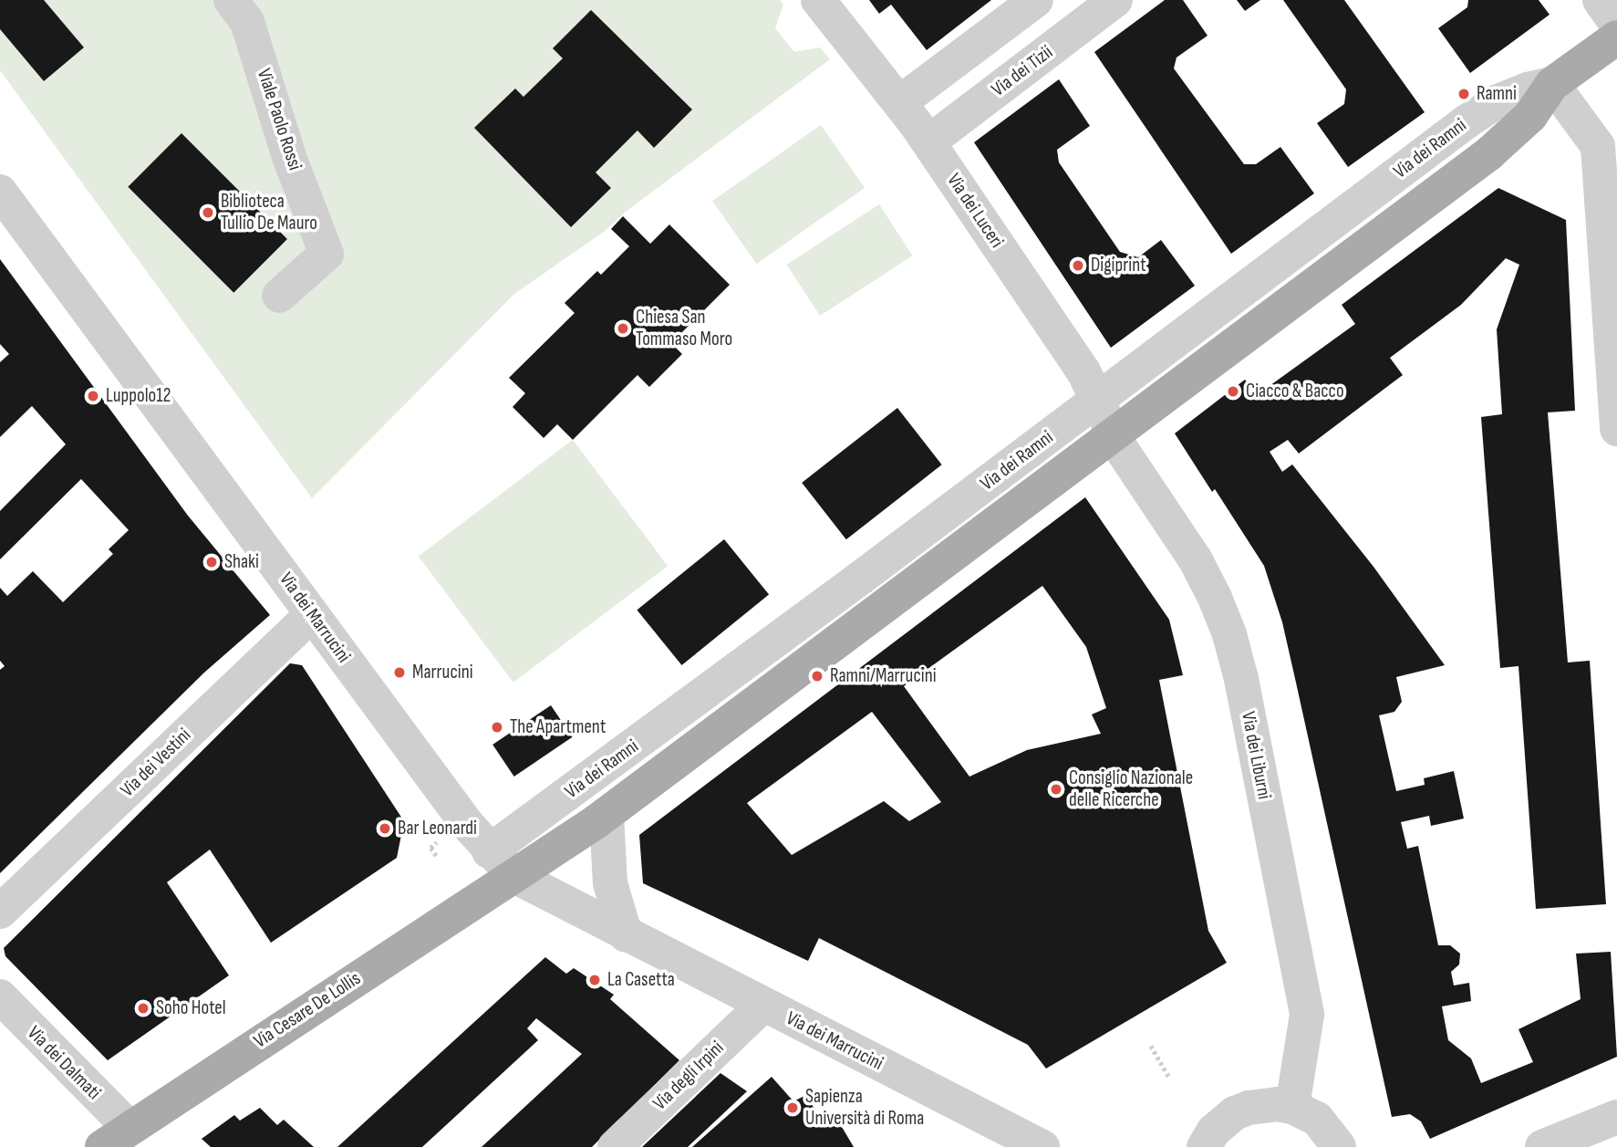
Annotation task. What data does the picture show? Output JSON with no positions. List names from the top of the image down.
{
  "streets": {
    "main road": ["Via dei Ramni", "Via Cesare De Lollis"],
    "street": [
      "Via dei Tizii",
      "Viale Paolo Rossi",
      "Via dei Luceri",
      "Via dei Marrucini",
      "Via dei Liburni",
      "Via dei Vestini",
      "Via dei Dalmati",
      "Via degli Irpini"
    ]
  },
  "crossings": [
    ["Via dei Tizii", "Via dei Luceri"],
    ["Via dei Ramni", "Via dei Luceri"],
    ["Via dei Ramni", "Via dei Marrucini"],
    ["Via dei Ramni", "Via dei Liburni"],
    ["Via dei Ramni", "Via Cesare De Lollis"],
    ["Via dei Luceri", "Via dei Liburni"],
    ["Via dei Marrucini", "Via dei Vestini"],
    ["Via dei Marrucini", "Via Cesare De Lollis"],
    ["Via dei Marrucini", "Via degli Irpini"],
    ["Via Cesare De Lollis", "Via dei Dalmati"]
  ],
  "places": [
    "Ramni",
    "Biblioteca Tullio De Mauro",
    "Digiprint",
    "Chiesa San Tommaso Moro",
    "Ciacco & Bacco",
    "Luppolo12",
    "Shaki",
    "Marrucini",
    "Ramni/Marrucini",
    "The Apartment",
    "Consiglio Nazionale delle Ricerche",
    "Bar Leonardi",
    "La Casetta",
    "Soho Hotel",
    "Sapienza Università di Roma"
  ]
}
